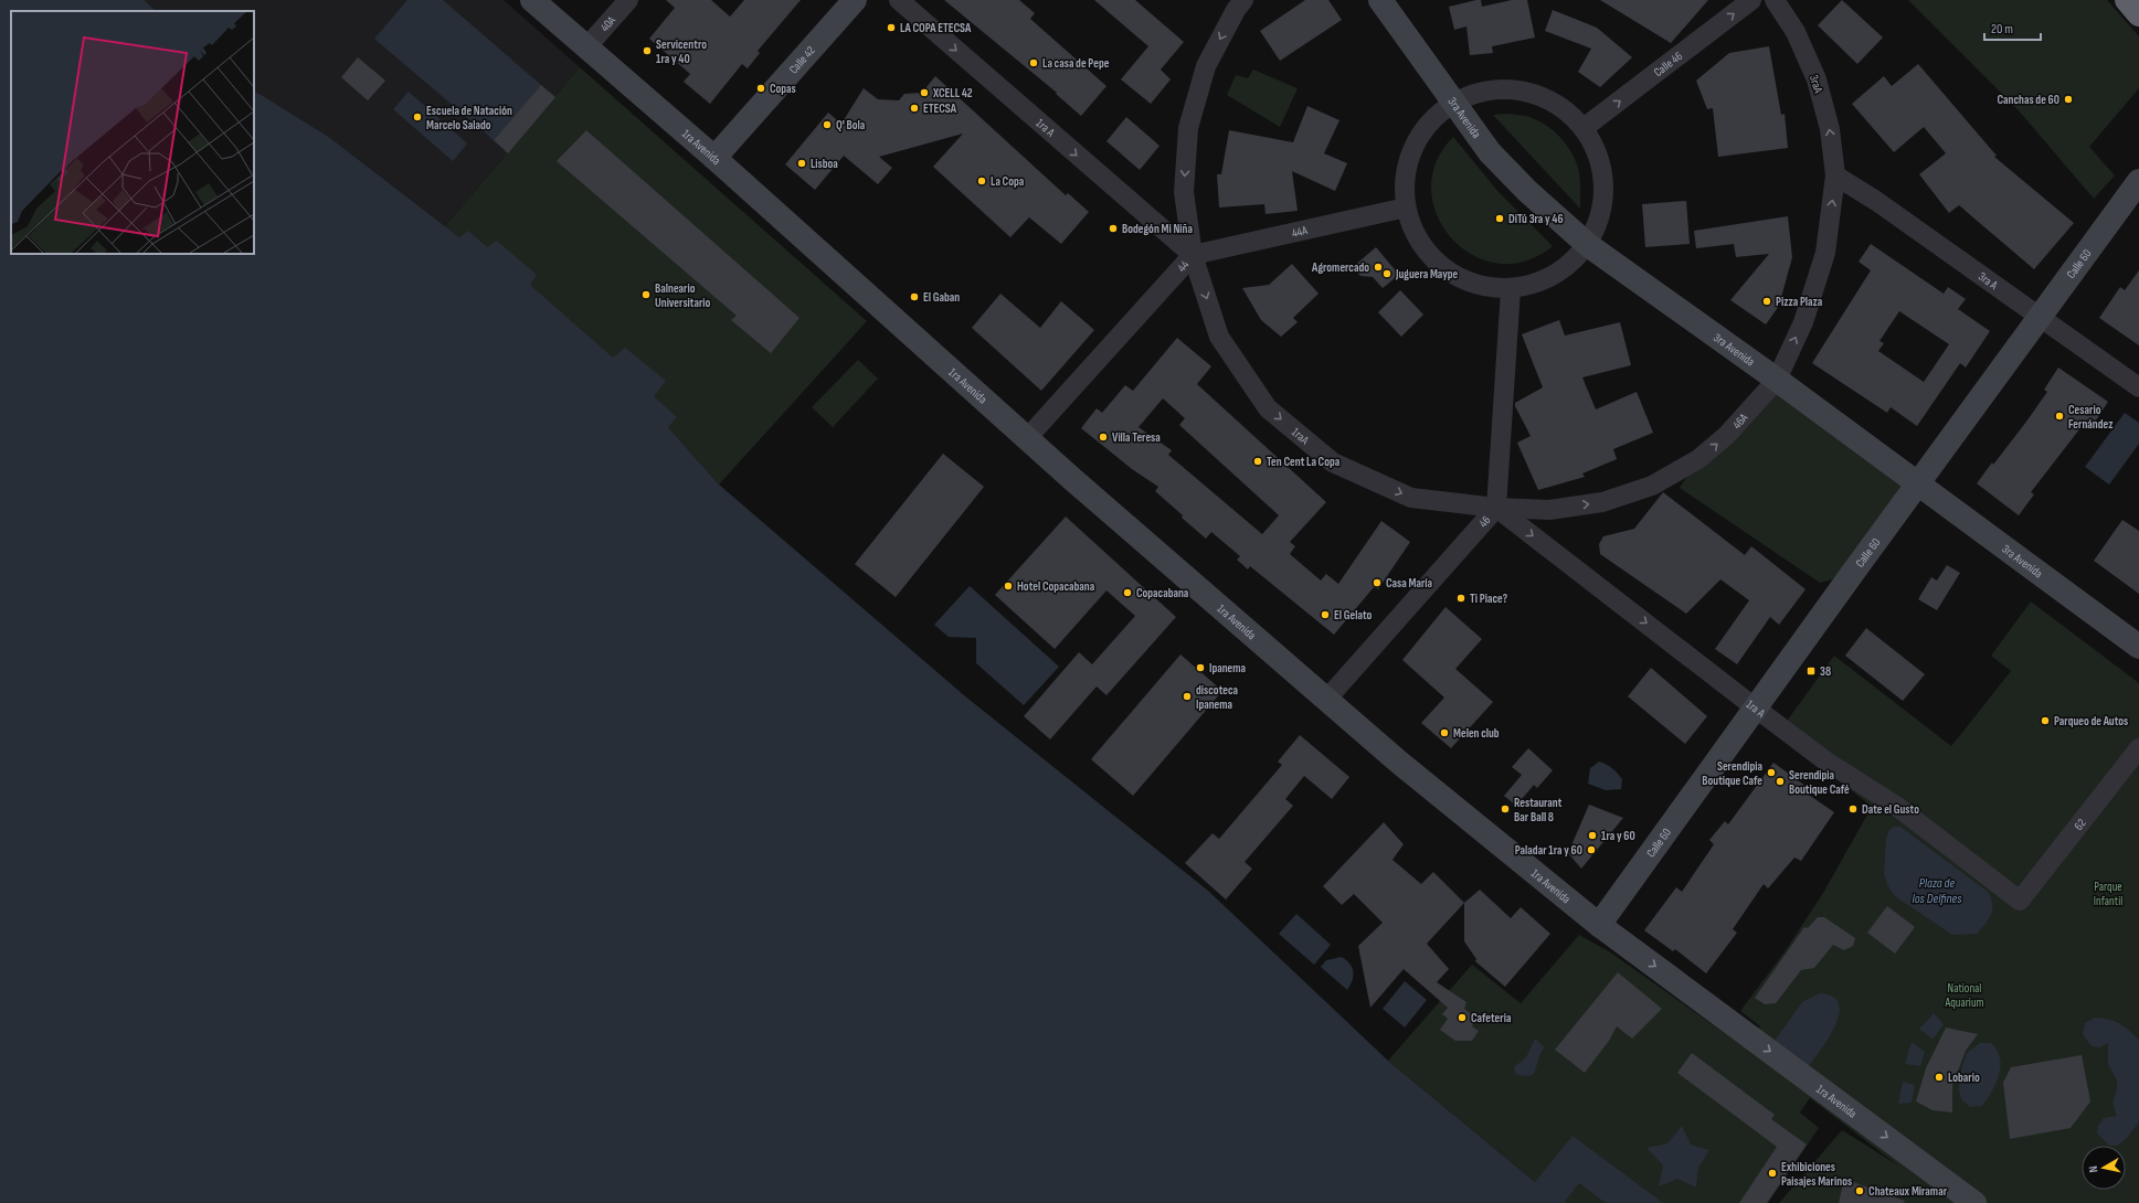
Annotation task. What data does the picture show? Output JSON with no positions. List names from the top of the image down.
{
  "streets": {
    "street": [
      "40A",
      "Calle 42",
      "Calle 46",
      "3raA",
      "3ra Avenida",
      "1ra A",
      "1ra Avenida",
      "44A",
      "Calle 60",
      "44",
      "3ra A",
      "46A",
      "1raA",
      "46",
      "62"
    ]
  },
  "crossings": [
    ["40A", "1ra Avenida"],
    ["Calle 42", "1ra Avenida"],
    ["3raA", "3ra A"],
    ["3raA", "46A"],
    ["3ra Avenida", "Calle 60"],
    ["3ra Avenida", "46A"],
    ["1ra A", "44A"],
    ["1ra A", "Calle 60"],
    ["1ra A", "44"],
    ["1ra A", "46A"],
    ["1ra A", "1raA"],
    ["1ra A", "46"],
    ["1ra A", "62"],
    ["1ra Avenida", "Calle 60"],
    ["1ra Avenida", "44"],
    ["1ra Avenida", "46"],
    ["44A", "44"],
    ["44A", "1raA"],
    ["Calle 60", "3ra A"],
    ["44", "1raA"],
    ["3ra A", "46A"],
    ["46A", "1raA"],
    ["46A", "46"],
    ["1raA", "46"]
  ],
  "one_way": [
    "Calle 46",
    "3raA",
    "1ra A",
    "44",
    "46A",
    "1raA"
  ],
  "water": ["Plaza de los Delfines"],
  "parks": ["Parque Infantil", "National Aquarium"],
  "places": {
    "other": [
      "LA COPA ETECSA",
      "Servicentro 1ra y 40",
      "La casa de Pepe",
      "Copas",
      "XCELL 42",
      "Canchas de 60",
      "ETECSA",
      "Escuela de Natación Marcelo Salado",
      "Q' Bola",
      "Lisboa",
      "La Copa",
      "DiTú 3ra y 46",
      "Bodegón Mi Niña",
      "Agromercado",
      "Juguera Maype",
      "Balneario Universitario",
      "El Gaban",
      "Pizza Plaza",
      "Cesario Fernández",
      "Villa Teresa",
      "Ten Cent La Copa",
      "Casa María",
      "Hotel Copacabana",
      "Copacabana",
      "Ti Piace?",
      "El Gelato",
      "Ipanema",
      "discoteca Ipanema",
      "Parqueo de Autos",
      "Melen club",
      "Serendipia Boutique Cafe",
      "Serendipia Boutique Café",
      "Restaurant Bar Ball 8",
      "Date el Gusto",
      "1ra y 60",
      "Paladar 1ra y 60",
      "Cafeteria",
      "Lobario",
      "Exhibiciones Paisajes Marinos",
      "Chateaux Miramar"
    ],
    "transit": ["38"]
  },
  "scale_bar": "20 m",
  "north": "left"
}
